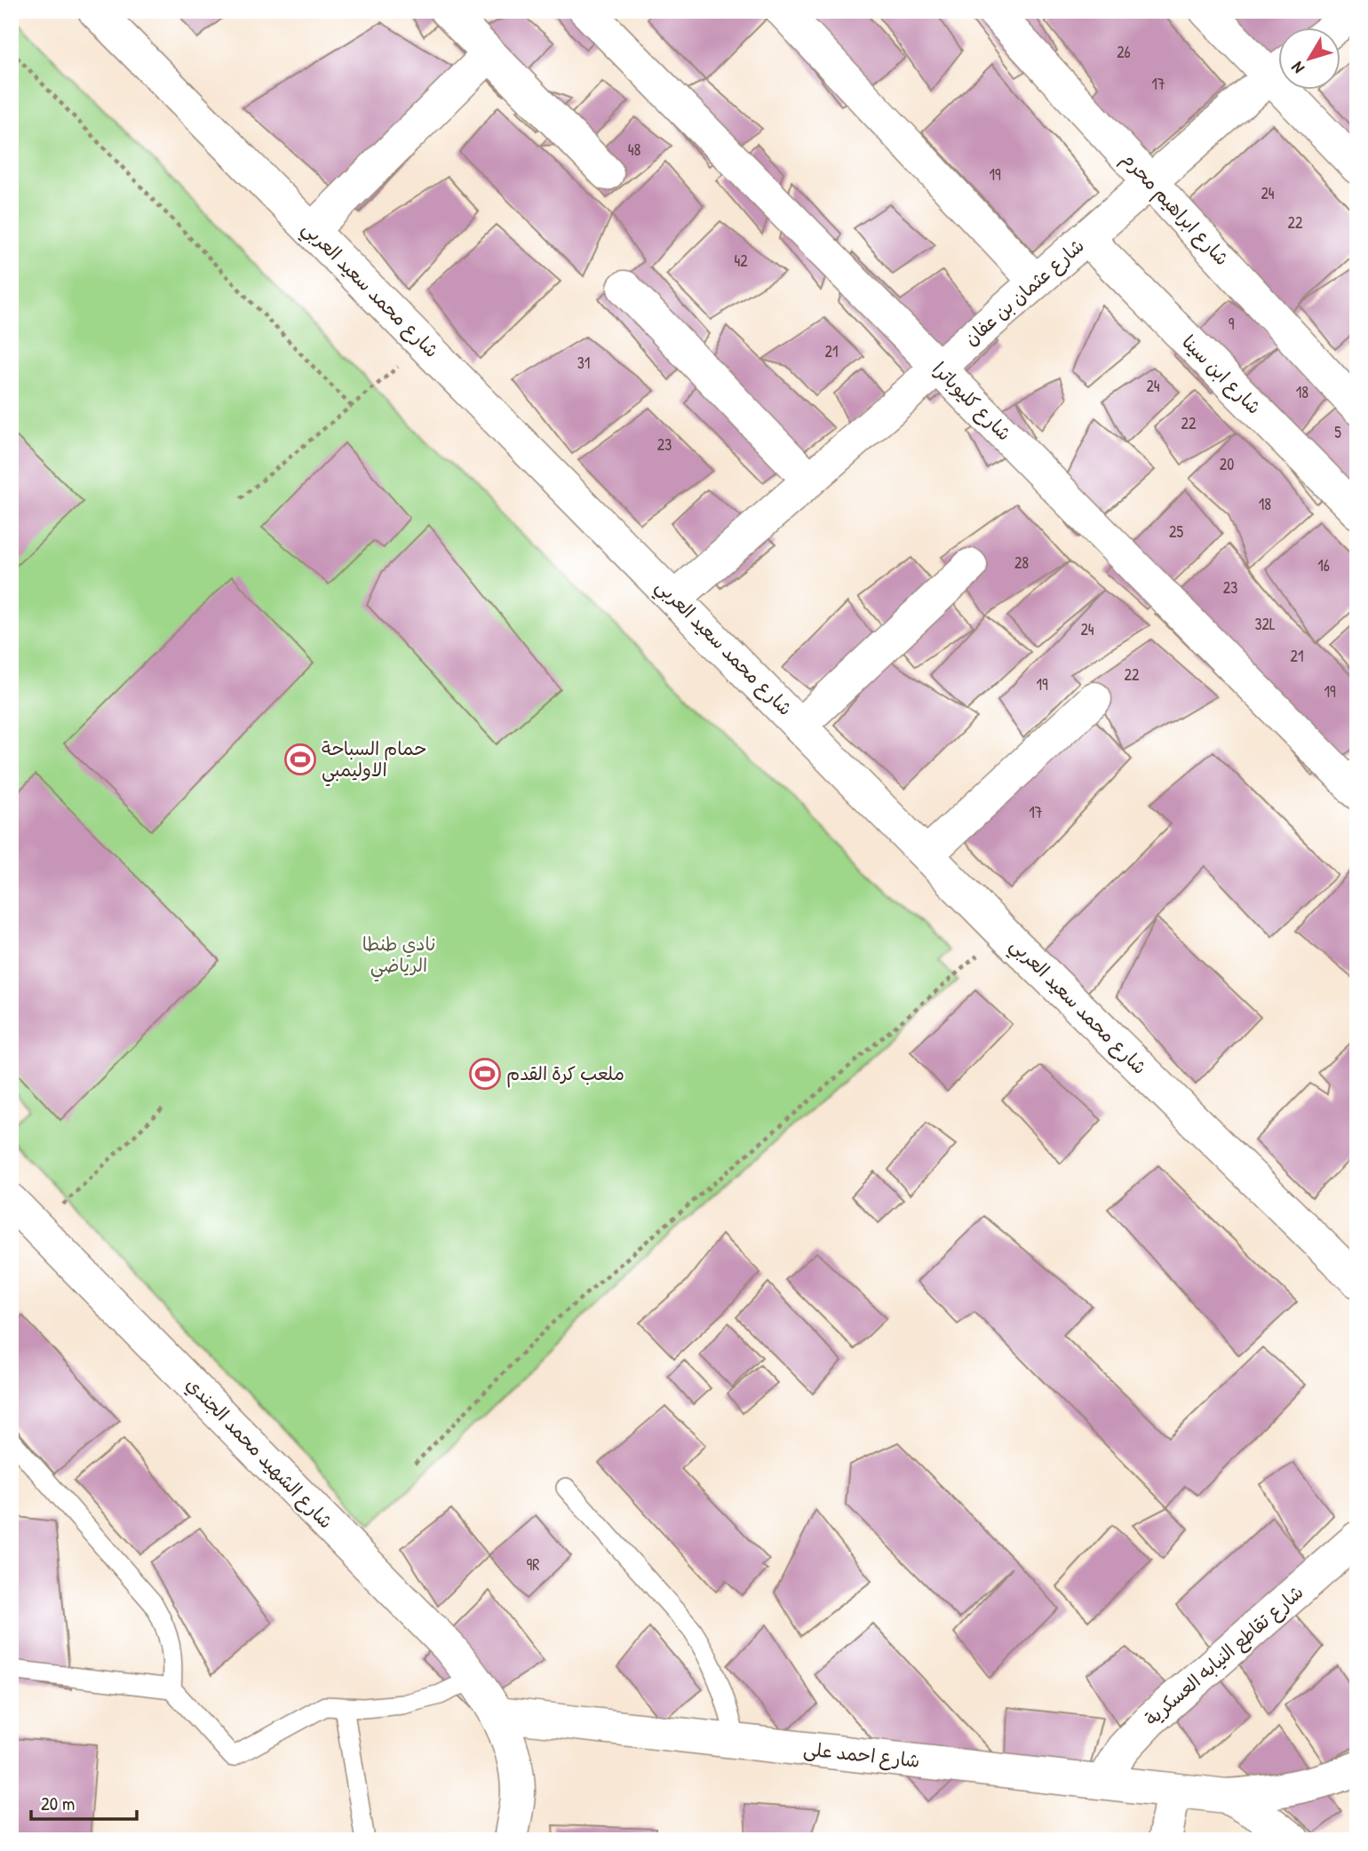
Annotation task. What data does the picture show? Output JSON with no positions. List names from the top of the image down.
{
  "streets": {
    "street": [
      "شارع ابراهيم محرم",
      "شارع محمد سعيد العربي",
      "شارع عثمان بن عفان",
      "شارع ابن سينا",
      "شارع كليوباترا",
      "شارع الشهيد محمد الجندي",
      "شارع تقاطع النيابه العسكرية",
      "شارع احمد على"
    ]
  },
  "crossings": [
    ["شارع ابراهيم محرم", "شارع عثمان بن عفان"],
    ["شارع محمد سعيد العربي", "شارع عثمان بن عفان"],
    ["شارع عثمان بن عفان", "شارع ابن سينا"],
    ["شارع عثمان بن عفان", "شارع كليوباترا"],
    ["شارع الشهيد محمد الجندي", "شارع احمد على"],
    ["شارع تقاطع النيابه العسكرية", "شارع احمد على"]
  ],
  "parks": ["نادي طنطا الرياضي"],
  "places": {
    "sports": ["حمام السباحة الاوليمبي", "ملعب كرة القدم"]
  },
  "house_numbers": [
    "26",
    "17",
    "48",
    "19",
    "24",
    "22",
    "42",
    "9",
    "21",
    "31",
    "24",
    "18",
    "22",
    "5",
    "23",
    "20",
    "18",
    "25",
    "28",
    "16",
    "23",
    "32L",
    "24",
    "21",
    "22",
    "19",
    "19",
    "17",
    "9R"
  ],
  "scale_bar": "20 m",
  "north": "bottom left"
}
